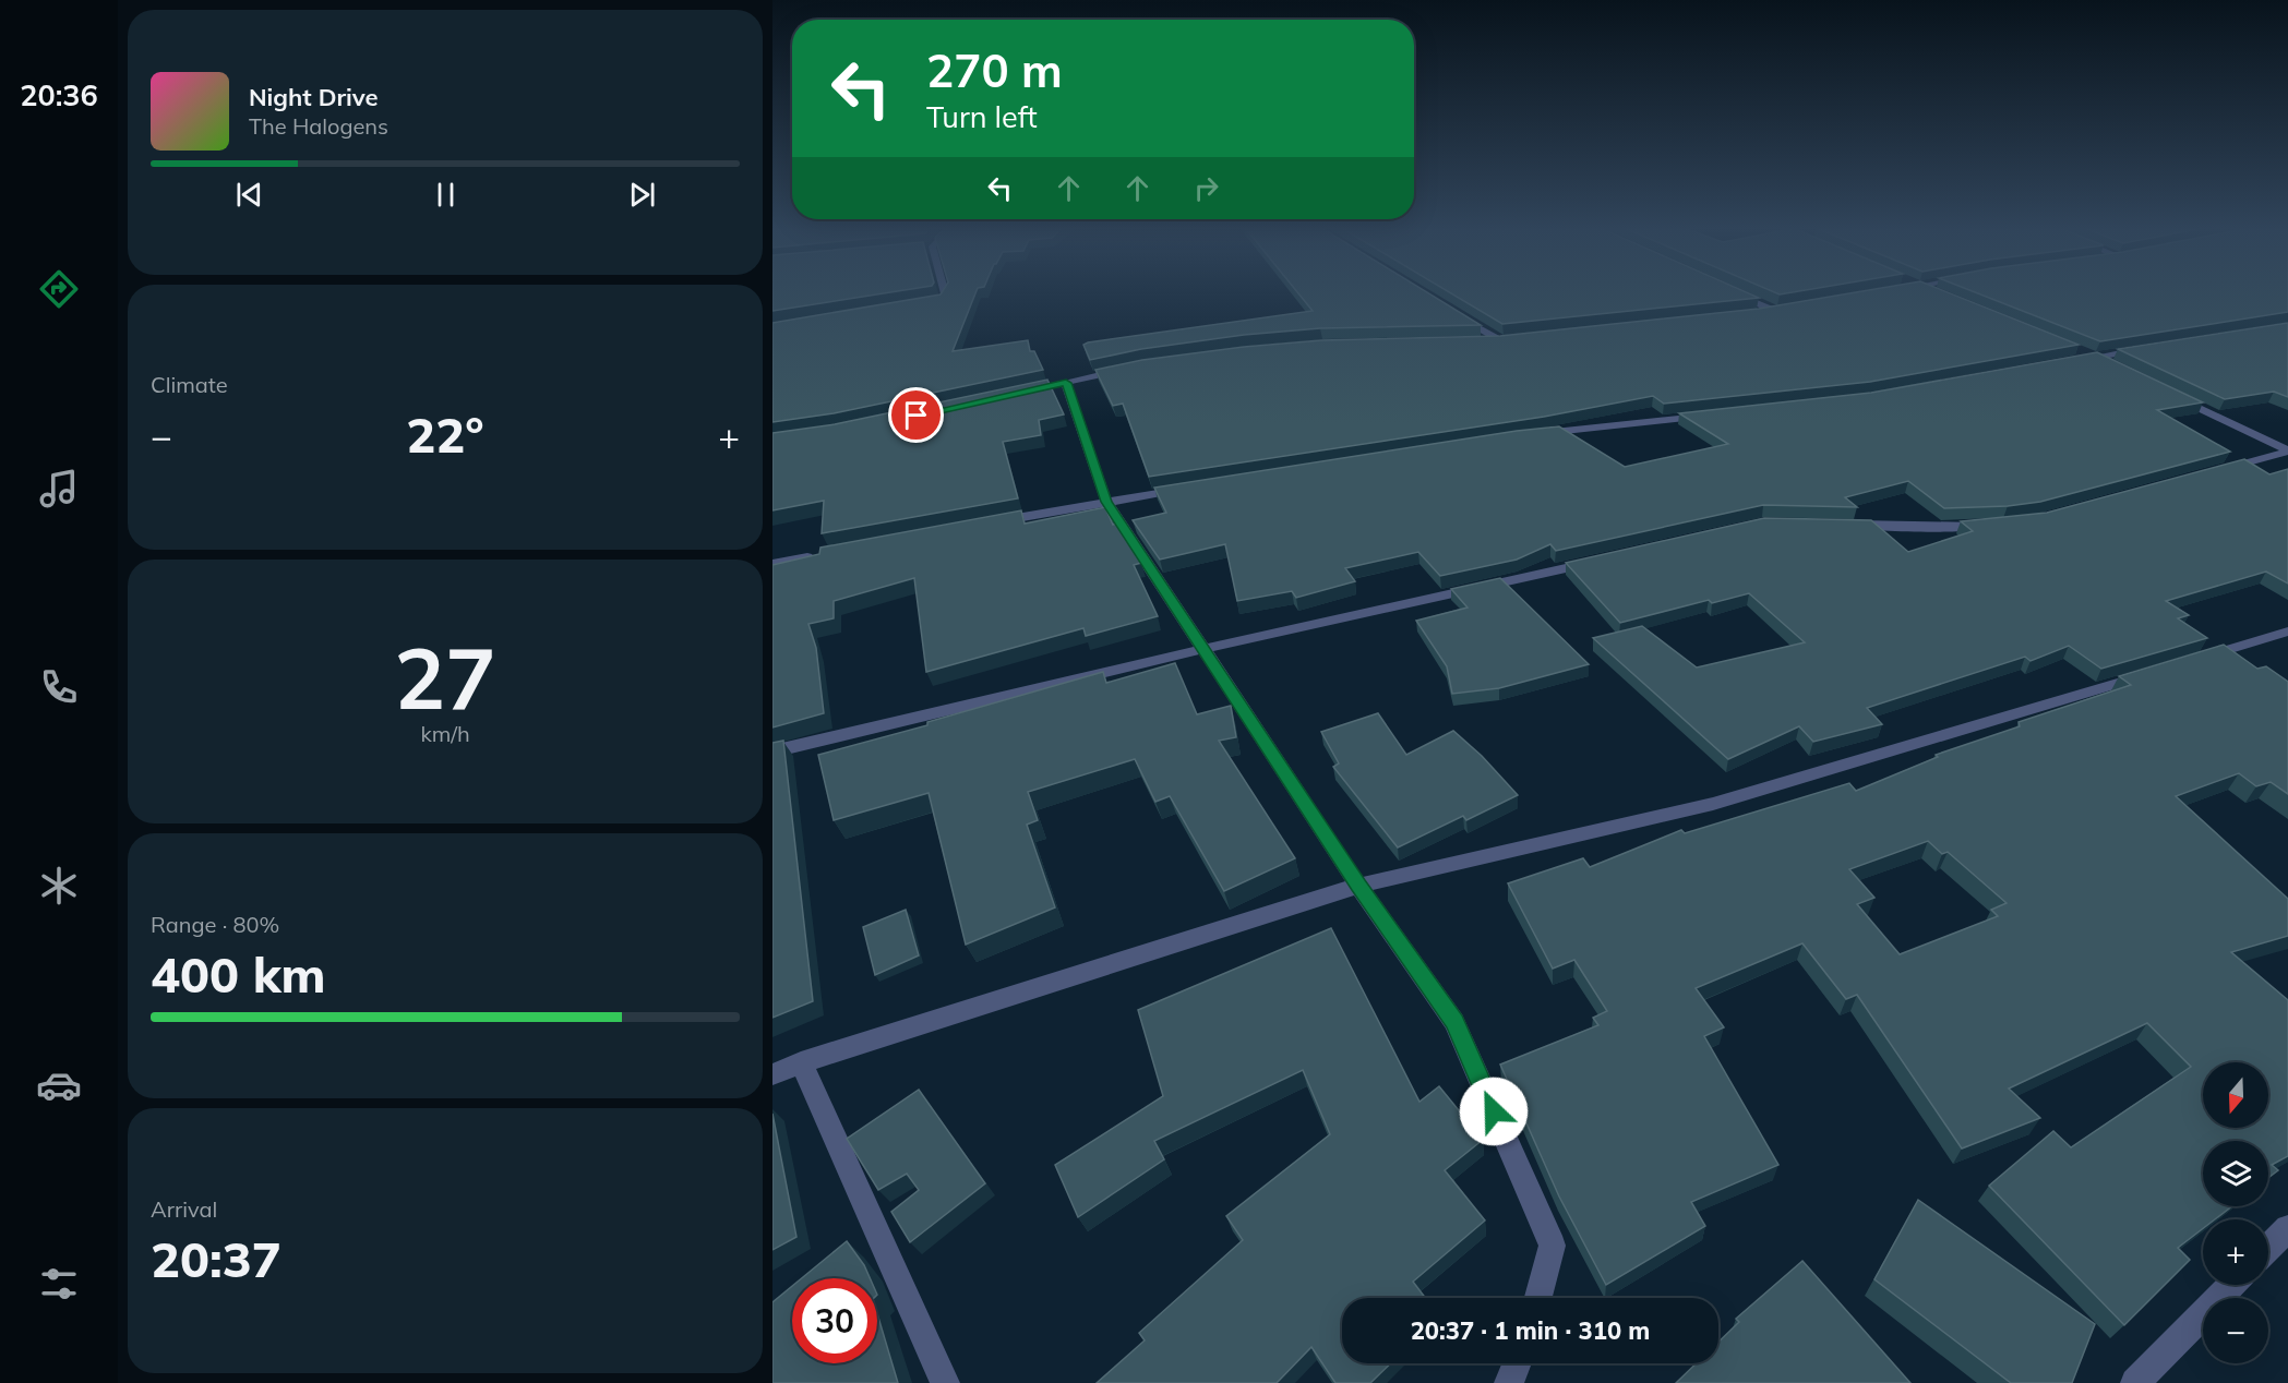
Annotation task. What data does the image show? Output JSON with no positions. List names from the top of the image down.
{
  "north": "bottom",
  "page": {
    "tabs": "20:36",
    "turn": ["270 m", "Turn left"],
    "song": ["Night Drive", "The Halogens"],
    "tile": [
      "Climate",
      ["27", "km/h"],
      ["Range · 80%", "400 km"],
      ["Arrival", "20:37"]
    ],
    "heat": ["−", "22°", "+"],
    "map_buttons": ["+", "−"],
    "limit": "30",
    "trip": "20:37 · 1 min · 310 m"
  }
}
